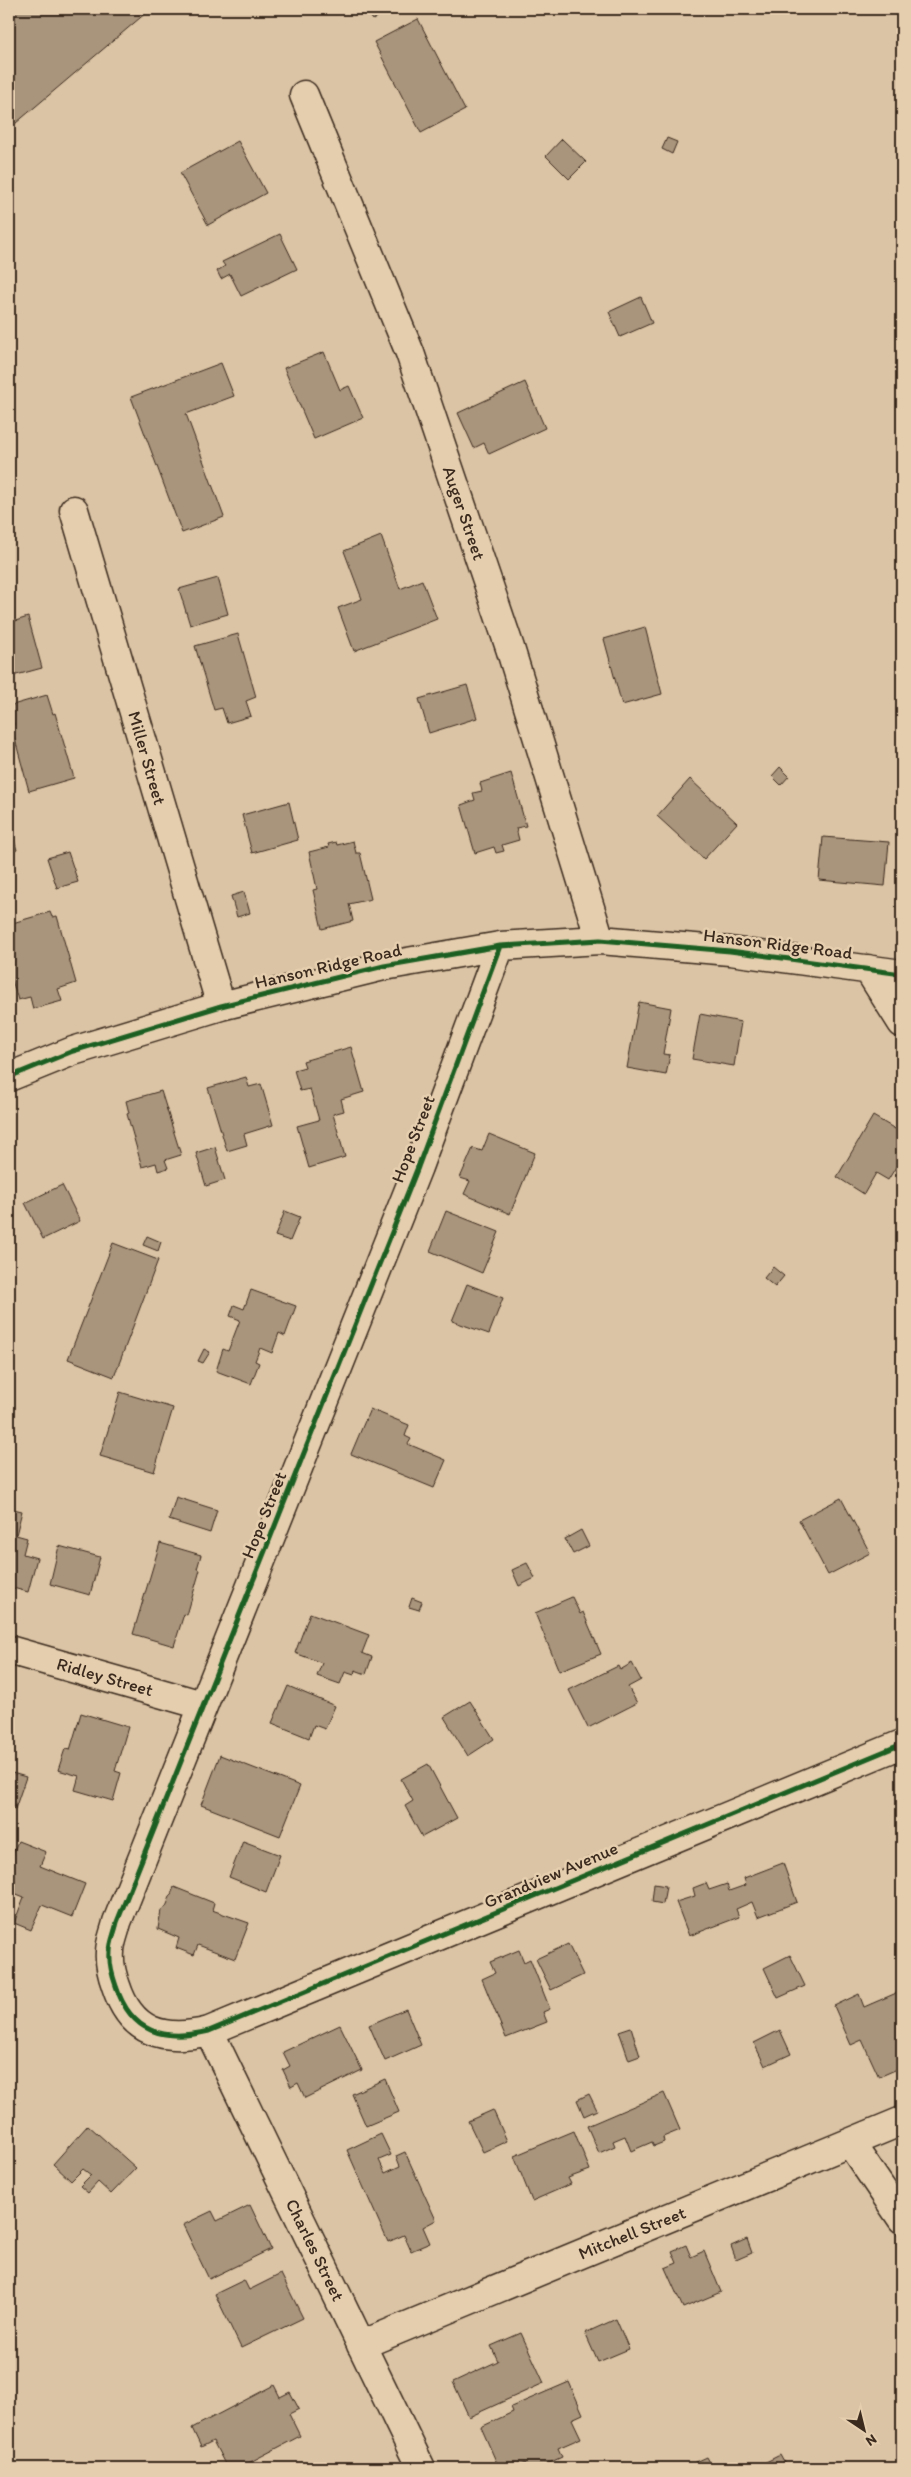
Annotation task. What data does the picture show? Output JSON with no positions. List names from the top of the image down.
{
  "streets": {
    "street": [
      "Auger Street",
      "Miller Street",
      "Hanson Ridge Road",
      "Hope Street",
      "Ridley Street",
      "Grandview Avenue",
      "Mitchell Street",
      "Charles Street"
    ]
  },
  "crossings": [
    ["Auger Street", "Hanson Ridge Road"],
    ["Miller Street", "Hanson Ridge Road"],
    ["Hanson Ridge Road", "Hope Street"],
    ["Hope Street", "Ridley Street"],
    ["Hope Street", "Grandview Avenue"],
    ["Hope Street", "Charles Street"],
    ["Grandview Avenue", "Charles Street"],
    ["Mitchell Street", "Charles Street"]
  ],
  "north": "bottom right"
}
